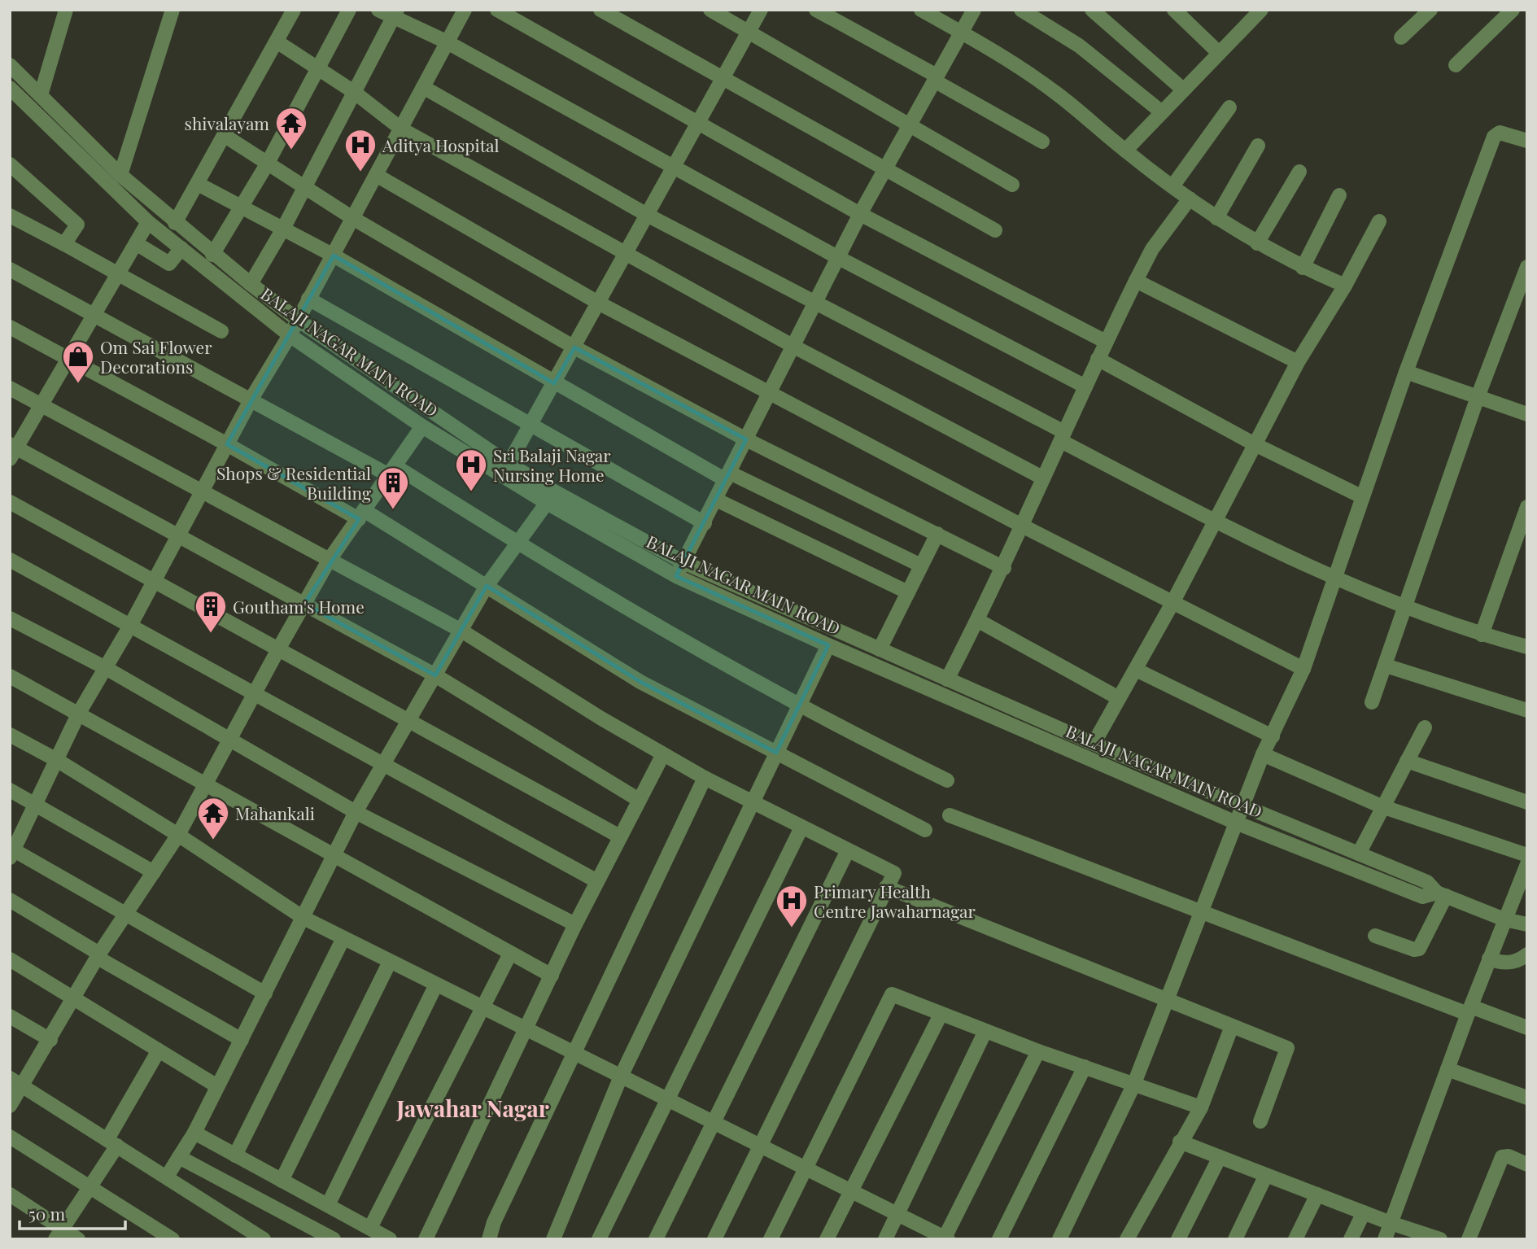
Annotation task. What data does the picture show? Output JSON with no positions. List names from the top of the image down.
{
  "streets": {
    "street": ["BALAJI NAGAR MAIN ROAD"]
  },
  "districts": ["Jawahar Nagar"],
  "places": {
    "temple": ["shivalayam", "Mahankali"],
    "hospital": ["Aditya Hospital", "Sri Balaji Nagar Nursing Home", "Primary Health Centre Jawaharnagar"],
    "shop": ["Om Sai Flower Decorations"],
    "building": ["Shops & Residential Building", "Goutham's Home"]
  },
  "scale_bar": "50 m"
}
